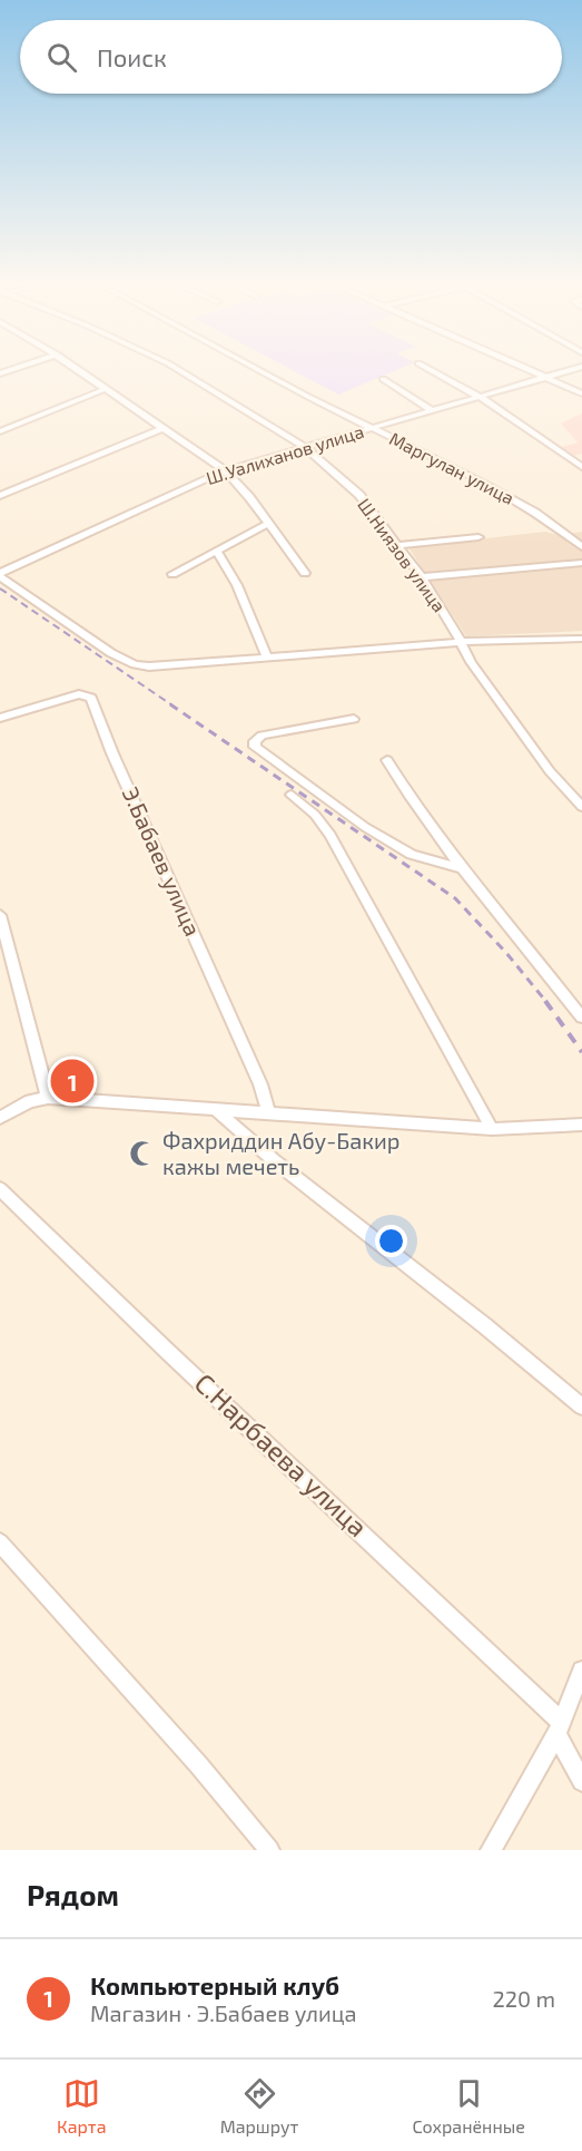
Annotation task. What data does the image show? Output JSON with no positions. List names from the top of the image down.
{
  "streets": {
    "street": [
      "Ш.Уалиханов улица",
      "Маргулан улица",
      "Ш.Ниязов улица",
      "Э.Бабаев улица",
      "С.Нарбаева улица"
    ]
  },
  "crossings": [
    ["Ш.Уалиханов улица", "Маргулан улица"],
    ["Ш.Уалиханов улица", "Ш.Ниязов улица"]
  ],
  "places": {
    "mosque": ["Фахриддин Абу-Бакир кажы мечеть"]
  },
  "page": {
    "search": "Поиск",
    "pins": "1",
    "heading": "Рядом",
    "list": [
      {
        "mark": "1",
        "name": "Компьютерный клуб",
        "note": "Магазин · Э.Бабаев улица",
        "value": "220 m"
      }
    ],
    "nav": ["Карта", "Маршрут", "Сохранённые"]
  }
}
